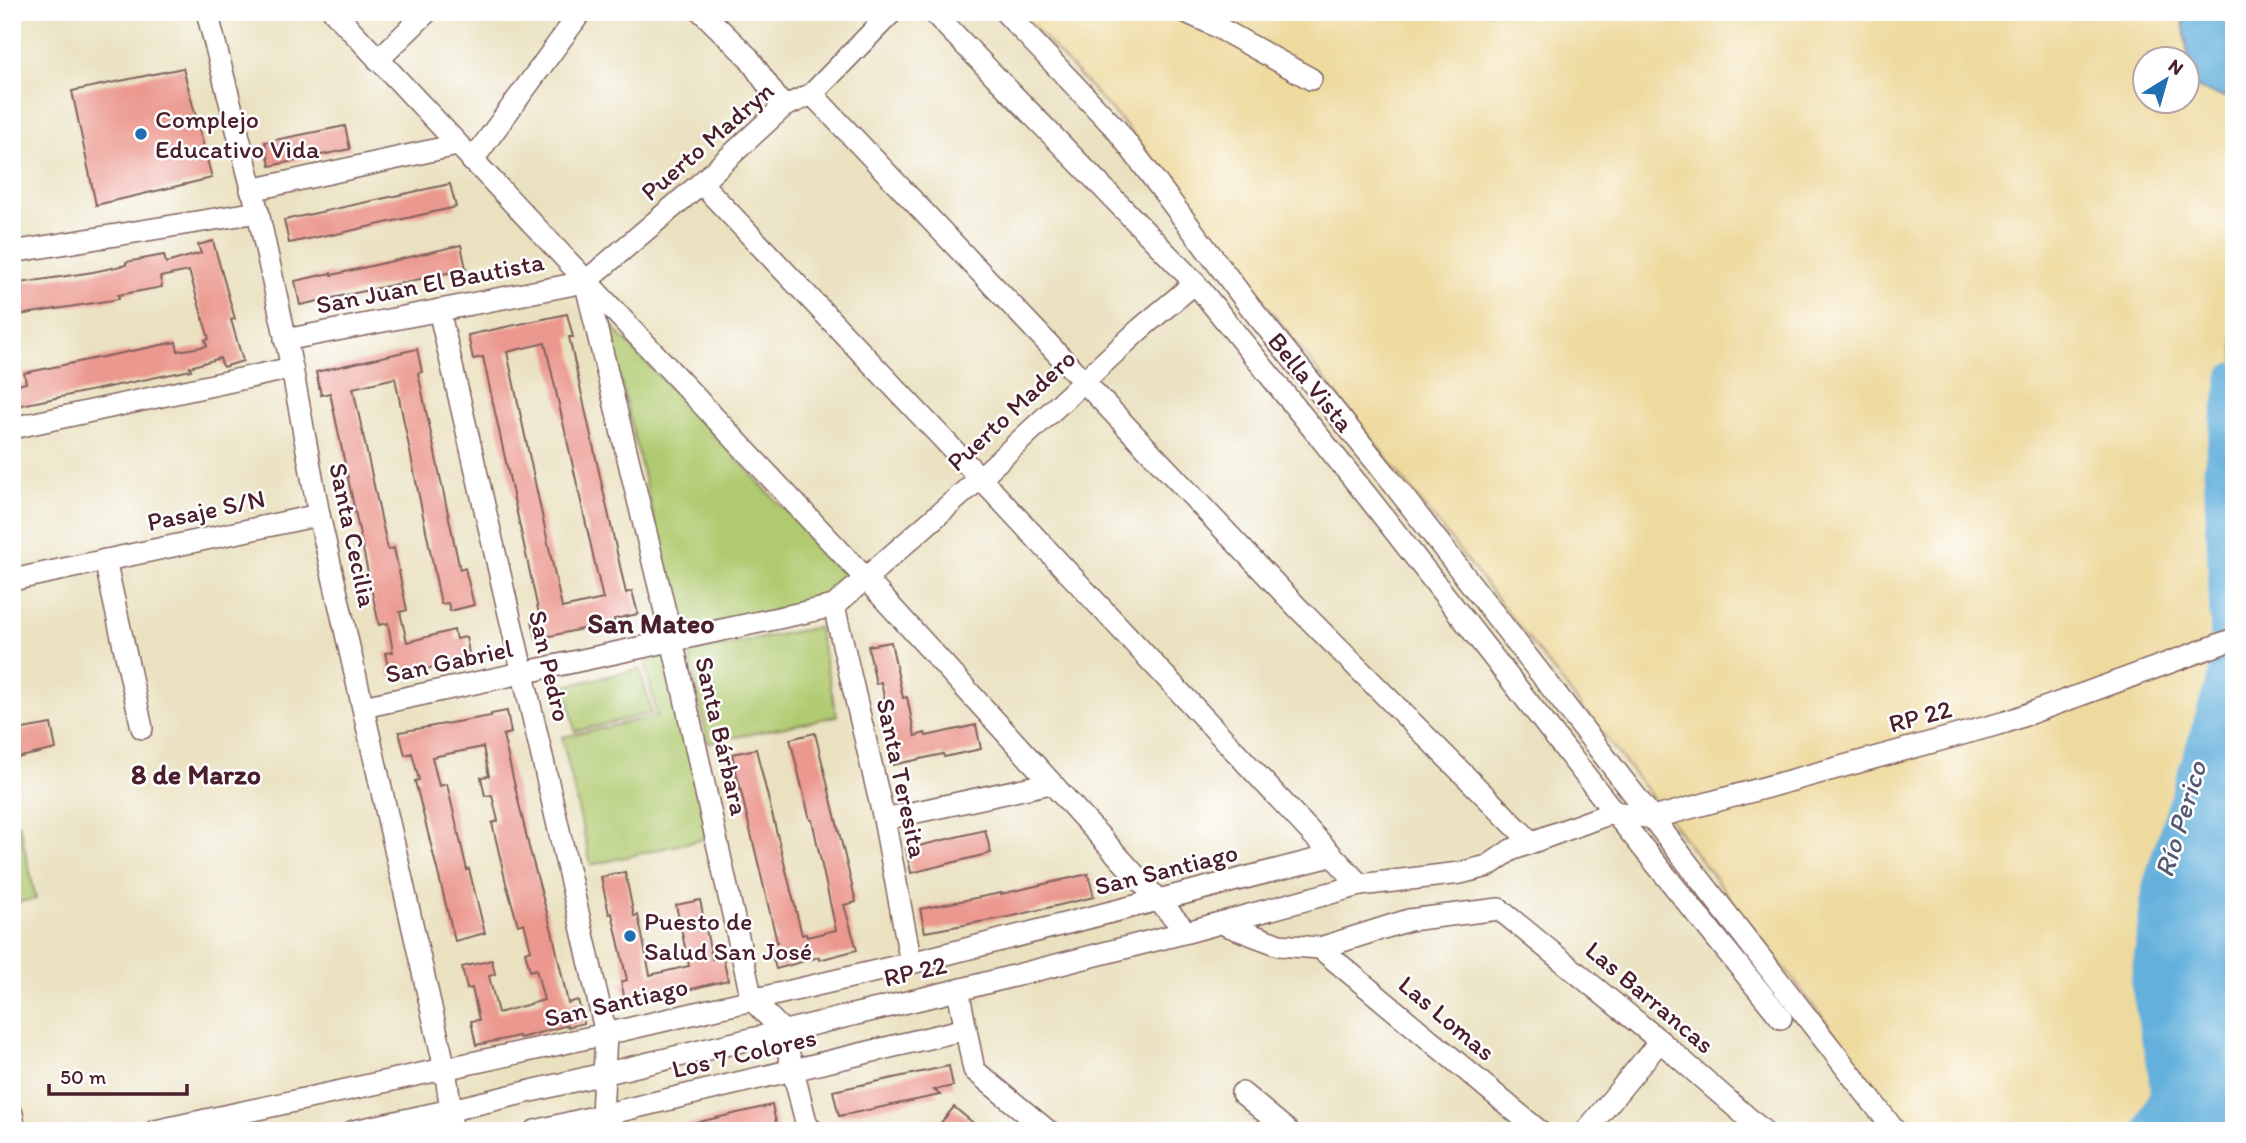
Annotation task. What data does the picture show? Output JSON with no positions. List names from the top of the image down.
{
  "streets": {
    "street": [
      "Puerto Madryn",
      "San Juan El Bautista",
      "Bella Vista",
      "Puerto Madero",
      "Pasaje S/N",
      "Santa Cecilia",
      "San Gabriel",
      "San Pedro",
      "RP 22",
      "Santa Bárbara",
      "Santa Teresita",
      "San Santiago",
      "Las Barrancas",
      "Las Lomas",
      "Los 7 Colores"
    ]
  },
  "crossings": [
    ["Puerto Madryn", "San Juan El Bautista"],
    ["Puerto Madryn", "Santa Bárbara"],
    ["San Juan El Bautista", "Santa Cecilia"],
    ["San Juan El Bautista", "San Pedro"],
    ["San Juan El Bautista", "Santa Bárbara"],
    ["Bella Vista", "Puerto Madero"],
    ["Bella Vista", "RP 22"],
    ["Puerto Madero", "San Gabriel"],
    ["Puerto Madero", "Santa Teresita"],
    ["Pasaje S/N", "Santa Cecilia"],
    ["Santa Cecilia", "San Gabriel"],
    ["Santa Cecilia", "RP 22"],
    ["Santa Cecilia", "San Santiago"],
    ["San Gabriel", "San Pedro"],
    ["San Gabriel", "Santa Bárbara"],
    ["San Gabriel", "Santa Teresita"],
    ["San Pedro", "RP 22"],
    ["San Pedro", "San Santiago"],
    ["San Pedro", "Los 7 Colores"],
    ["Santa Bárbara", "San Santiago"],
    ["Santa Teresita", "San Santiago"],
    ["Las Barrancas", "Las Lomas"]
  ],
  "districts": ["San Mateo", "8 de Marzo"],
  "water": ["Río Perico"],
  "places": ["Complejo Educativo Vida", "Puesto de Salud San José"],
  "scale_bar": "50 m",
  "north": "top right"
}
